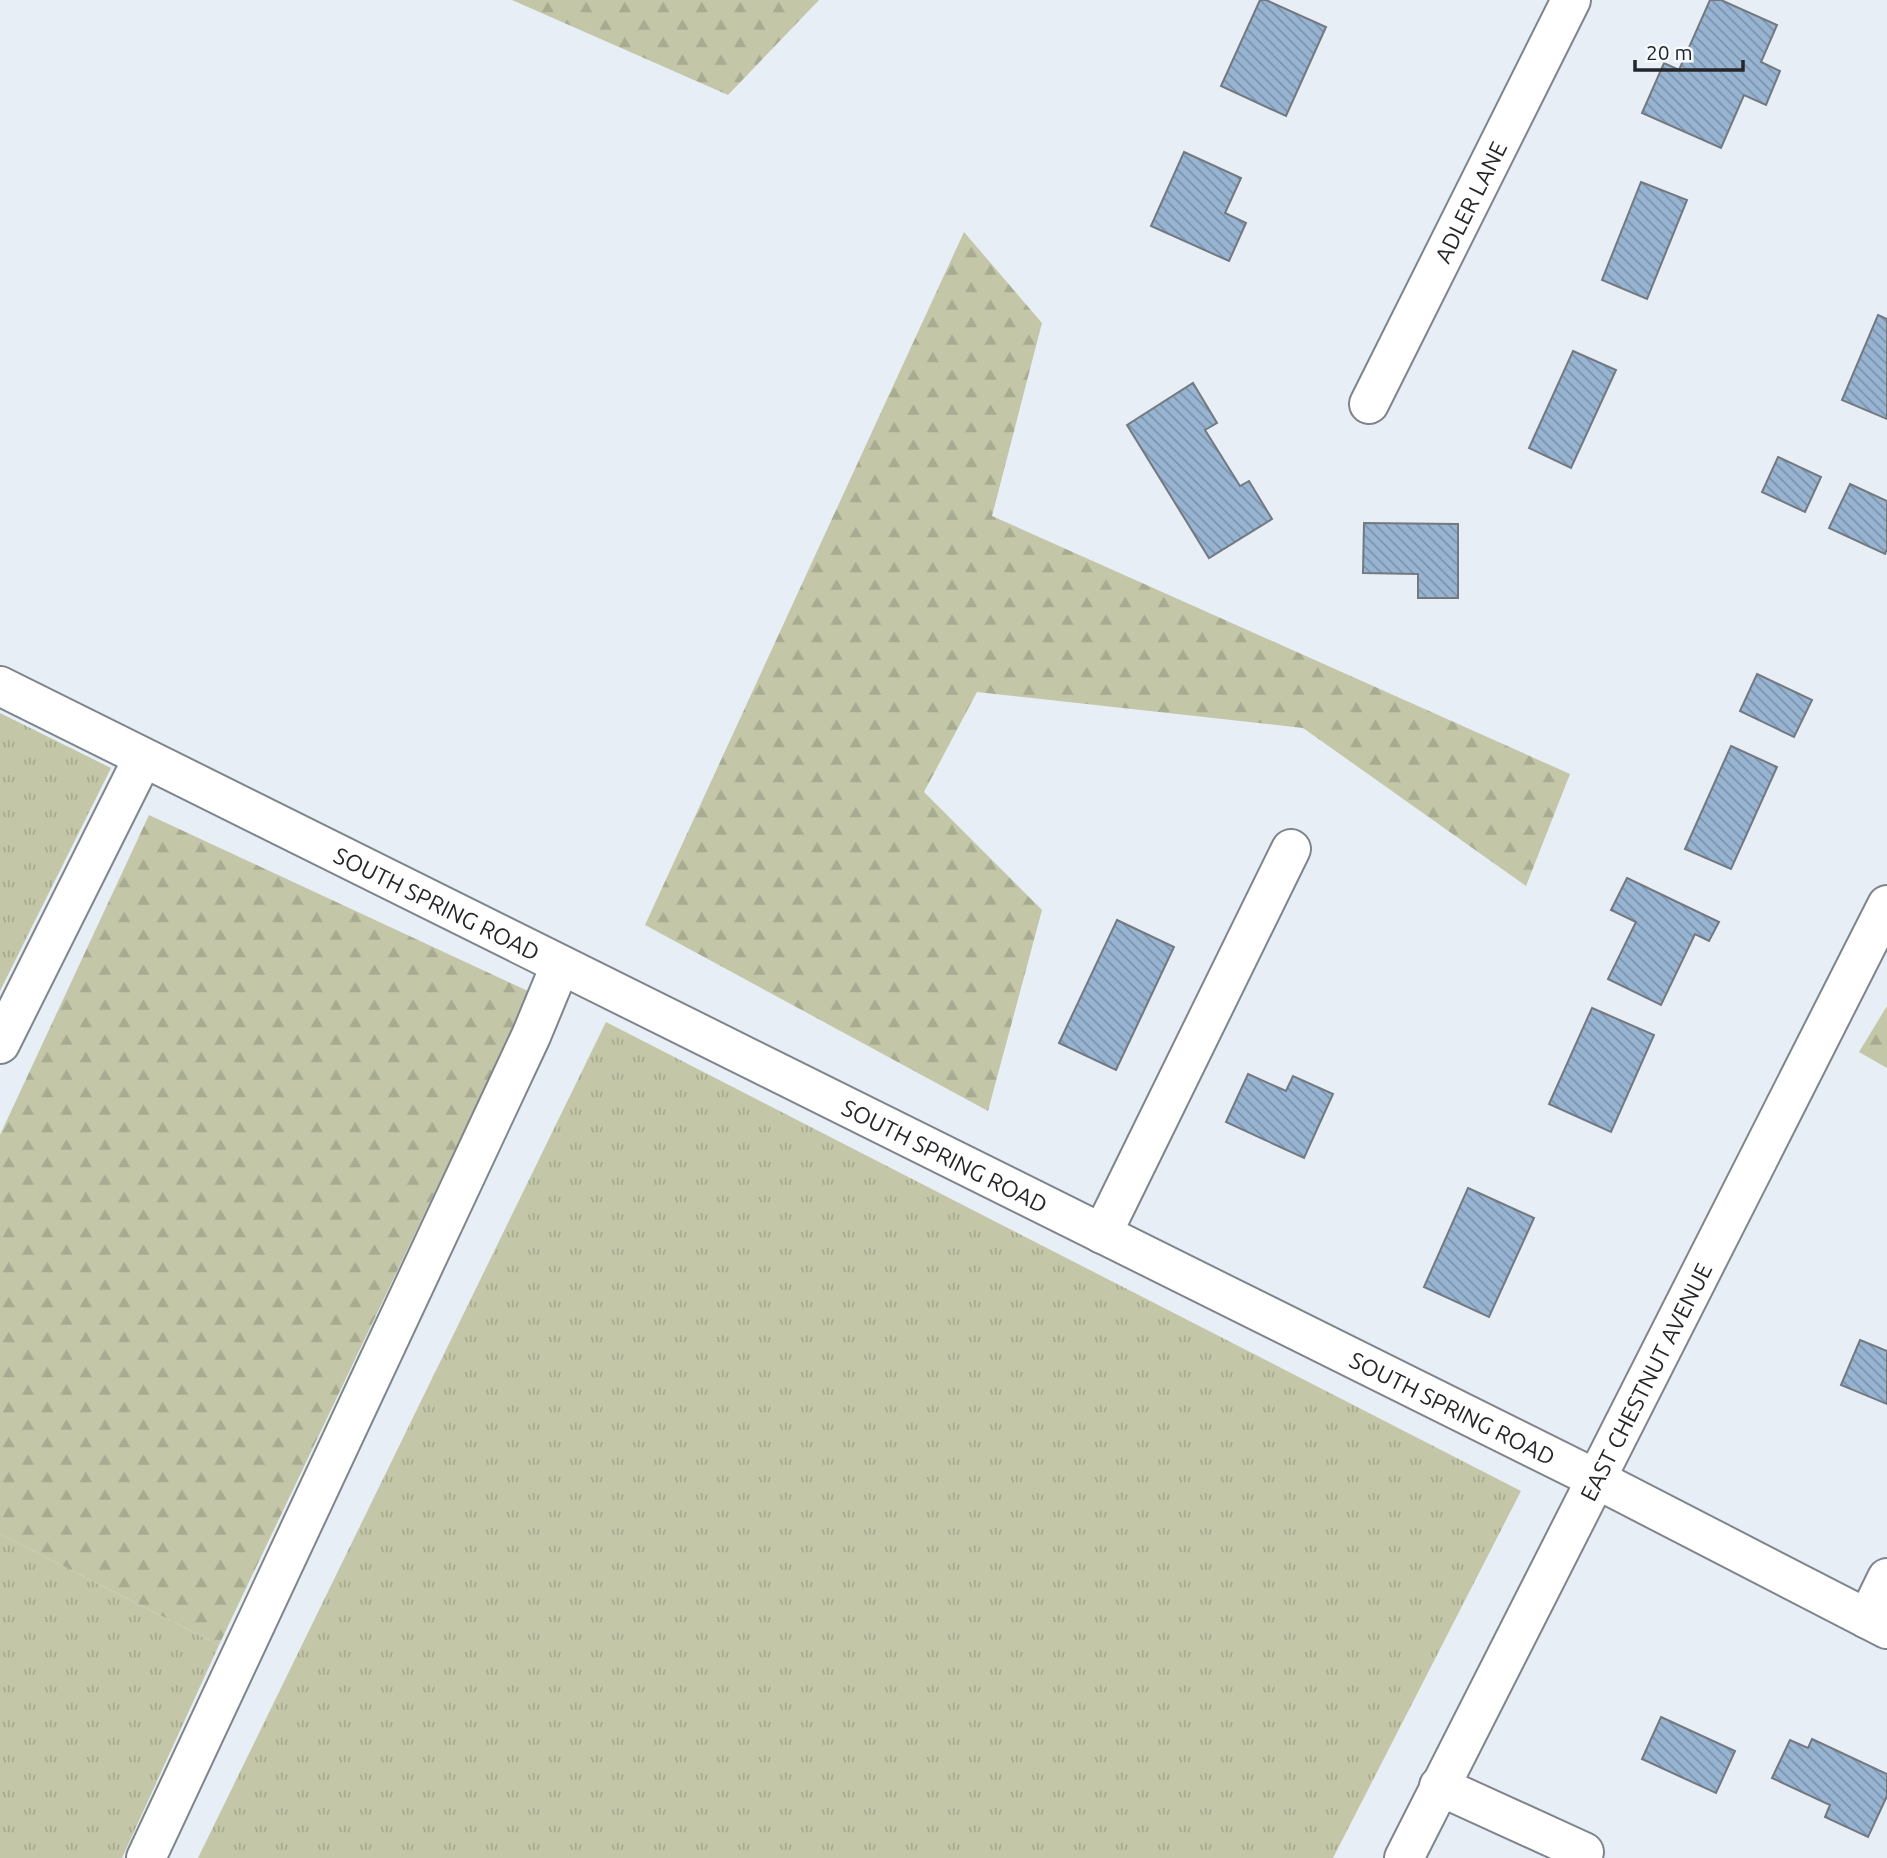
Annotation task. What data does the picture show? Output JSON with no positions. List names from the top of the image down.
{
  "streets": {
    "street": ["ADLER LANE", "SOUTH SPRING ROAD", "EAST CHESTNUT AVENUE"]
  },
  "crossings": [
    ["SOUTH SPRING ROAD", "EAST CHESTNUT AVENUE"]
  ],
  "scale_bar": "20 m"
}
